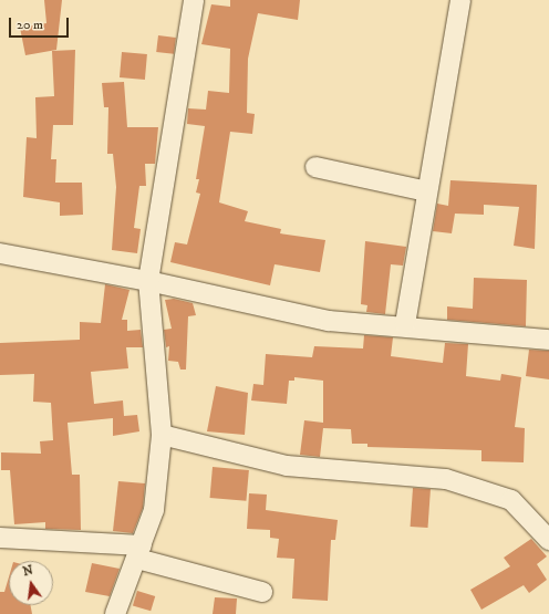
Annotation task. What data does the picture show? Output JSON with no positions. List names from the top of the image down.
{
  "scale_bar": "20 m",
  "north": "top"
}
